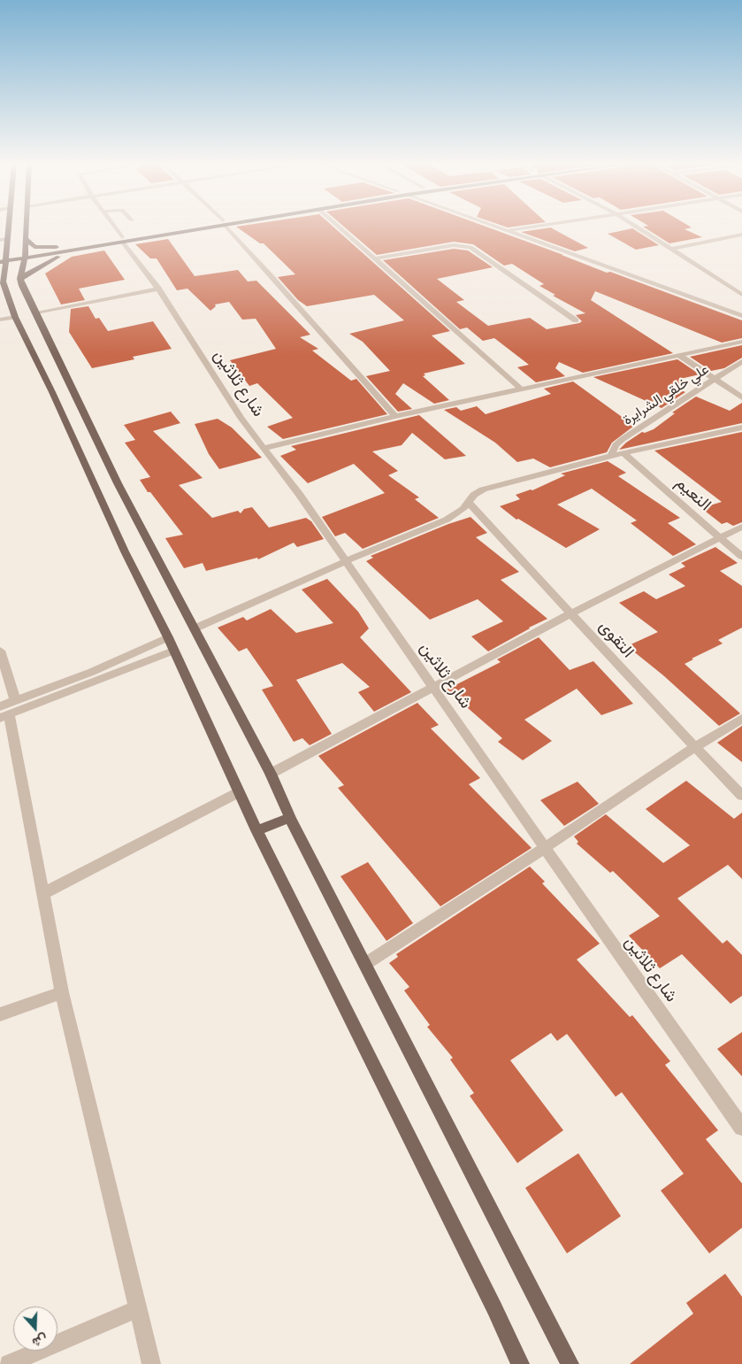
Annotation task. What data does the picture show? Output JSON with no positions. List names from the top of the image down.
{
  "streets": {
    "street": [
      "شارع ثلاثين",
      "علي خلقي الشرايرة",
      "النعيم",
      "التقوى"
    ]
  },
  "north": "bottom"
}
